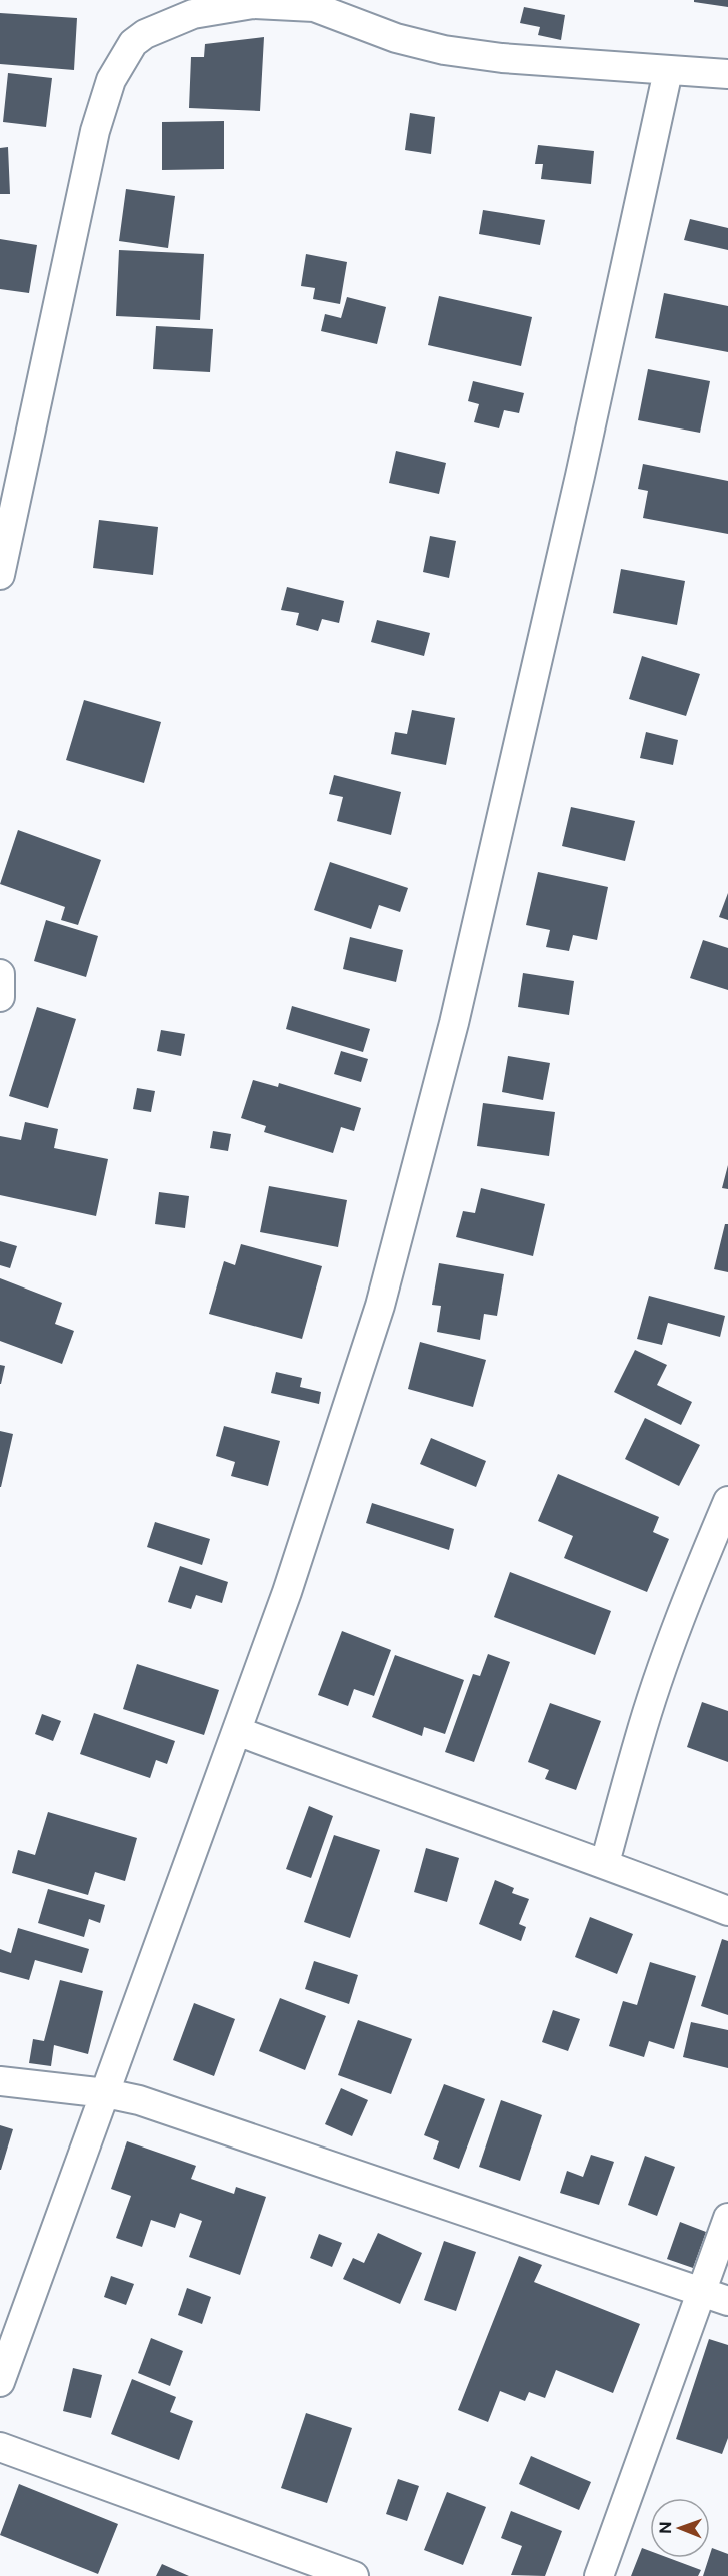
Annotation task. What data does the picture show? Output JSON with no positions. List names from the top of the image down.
{
  "north": "left"
}
